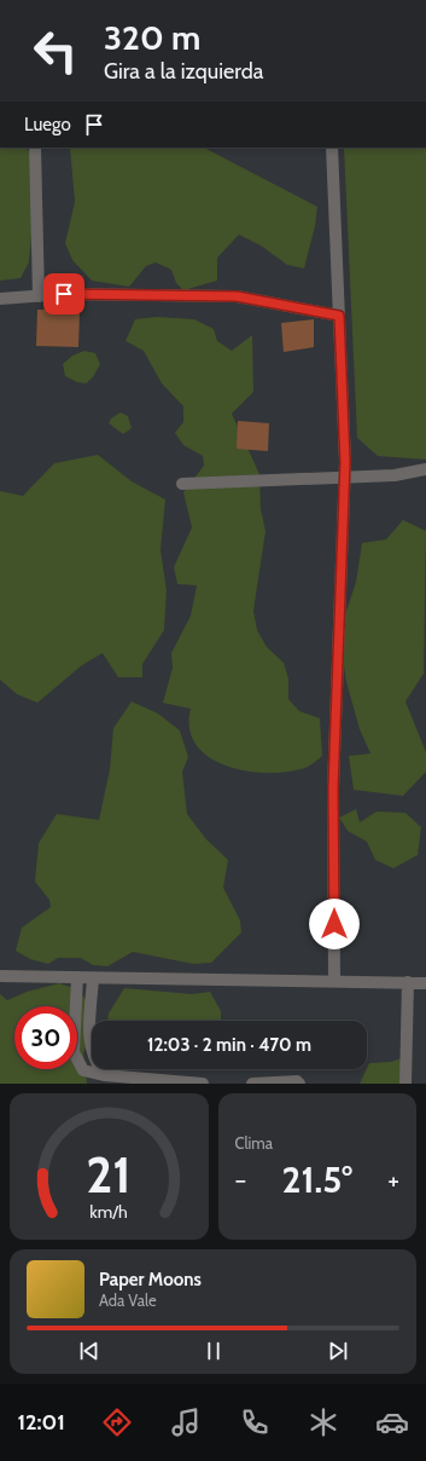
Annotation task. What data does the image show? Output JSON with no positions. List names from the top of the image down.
{
  "page": {
    "turn": ["320 m", "Gira a la izquierda"],
    "then": "Luego",
    "limit": "30",
    "trip": "12:03 · 2 min · 470 m",
    "tile": "Clima",
    "heat": ["−", "21.5°", "+"],
    "song": ["Paper Moons", "Ada Vale"],
    "tabs": "12:01",
    "gauge": ["21", "km/h"]
  }
}
